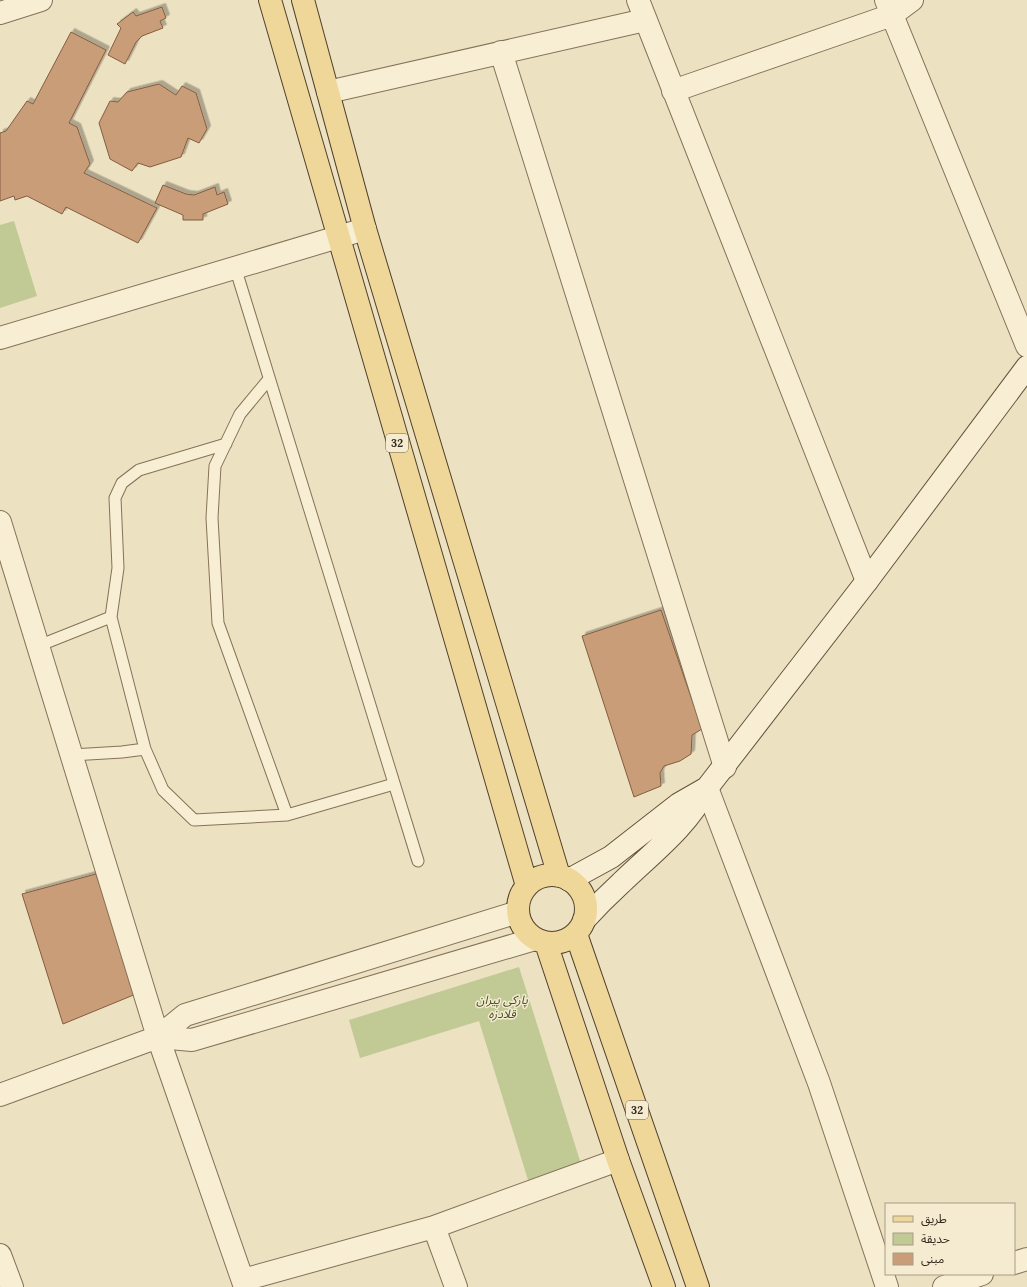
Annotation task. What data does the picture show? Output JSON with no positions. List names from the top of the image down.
{
  "streets": {
    "main road": ["32"]
  },
  "parks": ["پارکی پیران قلادزه"],
  "legend": ["طريق", "حديقة", "مبنى"]
}
